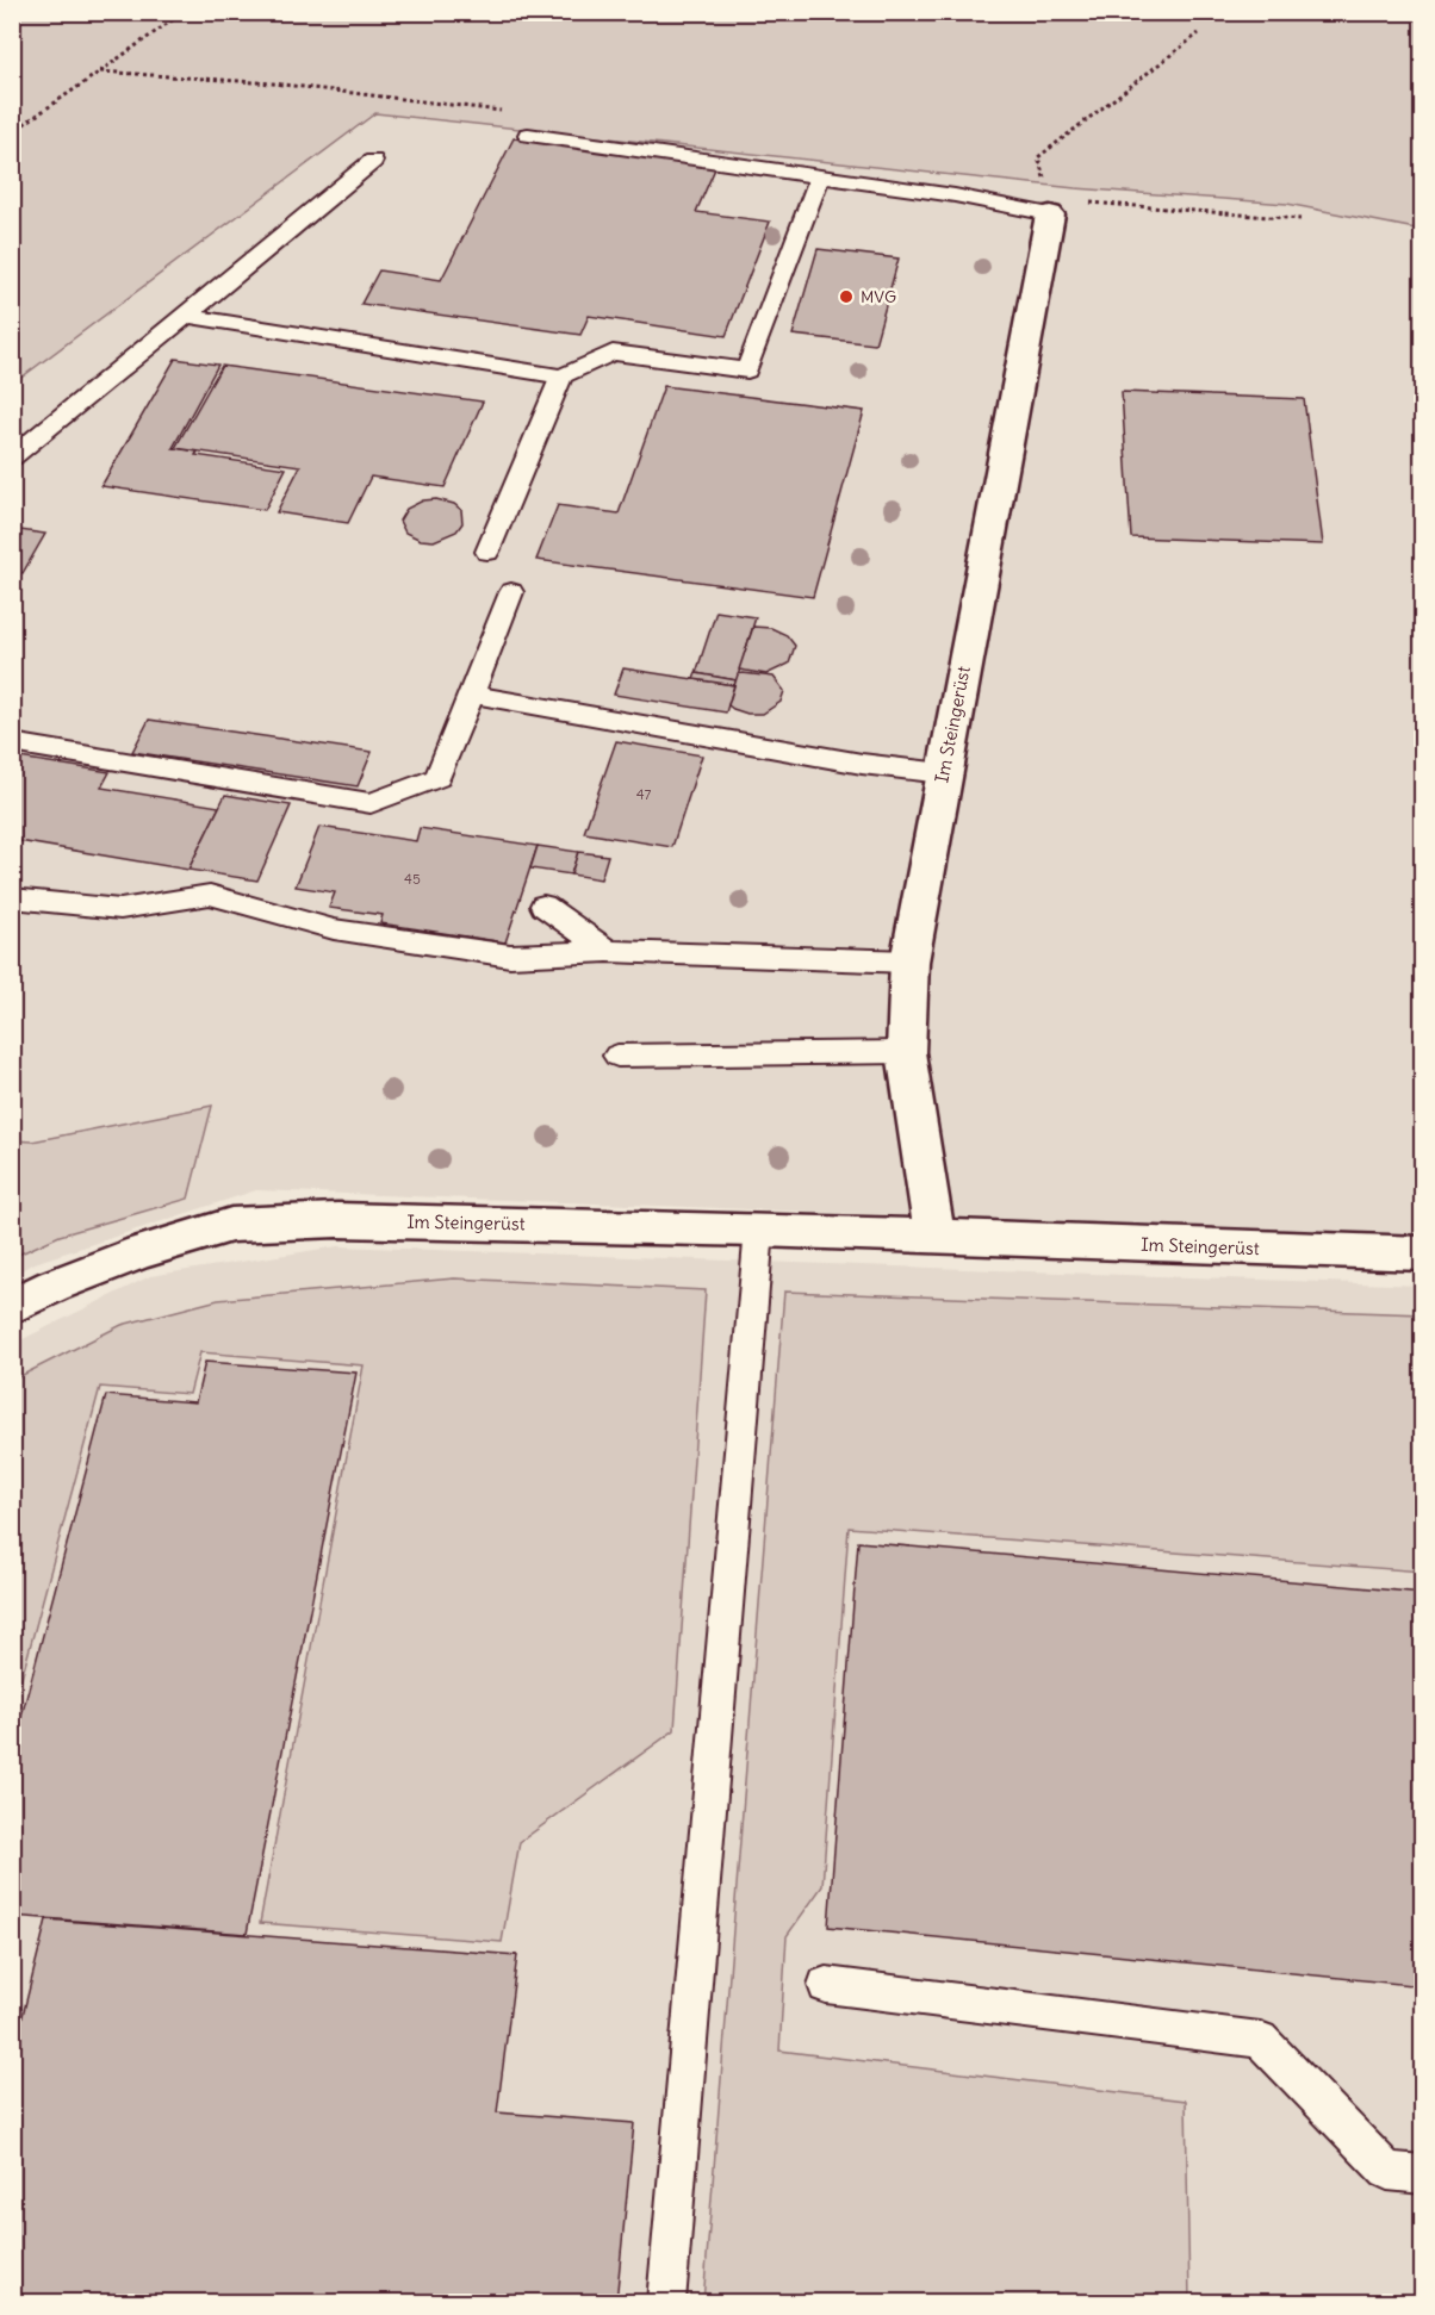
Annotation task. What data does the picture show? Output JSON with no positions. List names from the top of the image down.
{
  "streets": {
    "street": ["Im Steingerüst"]
  },
  "places": ["MVG"],
  "house_numbers": ["47", "45"]
}
